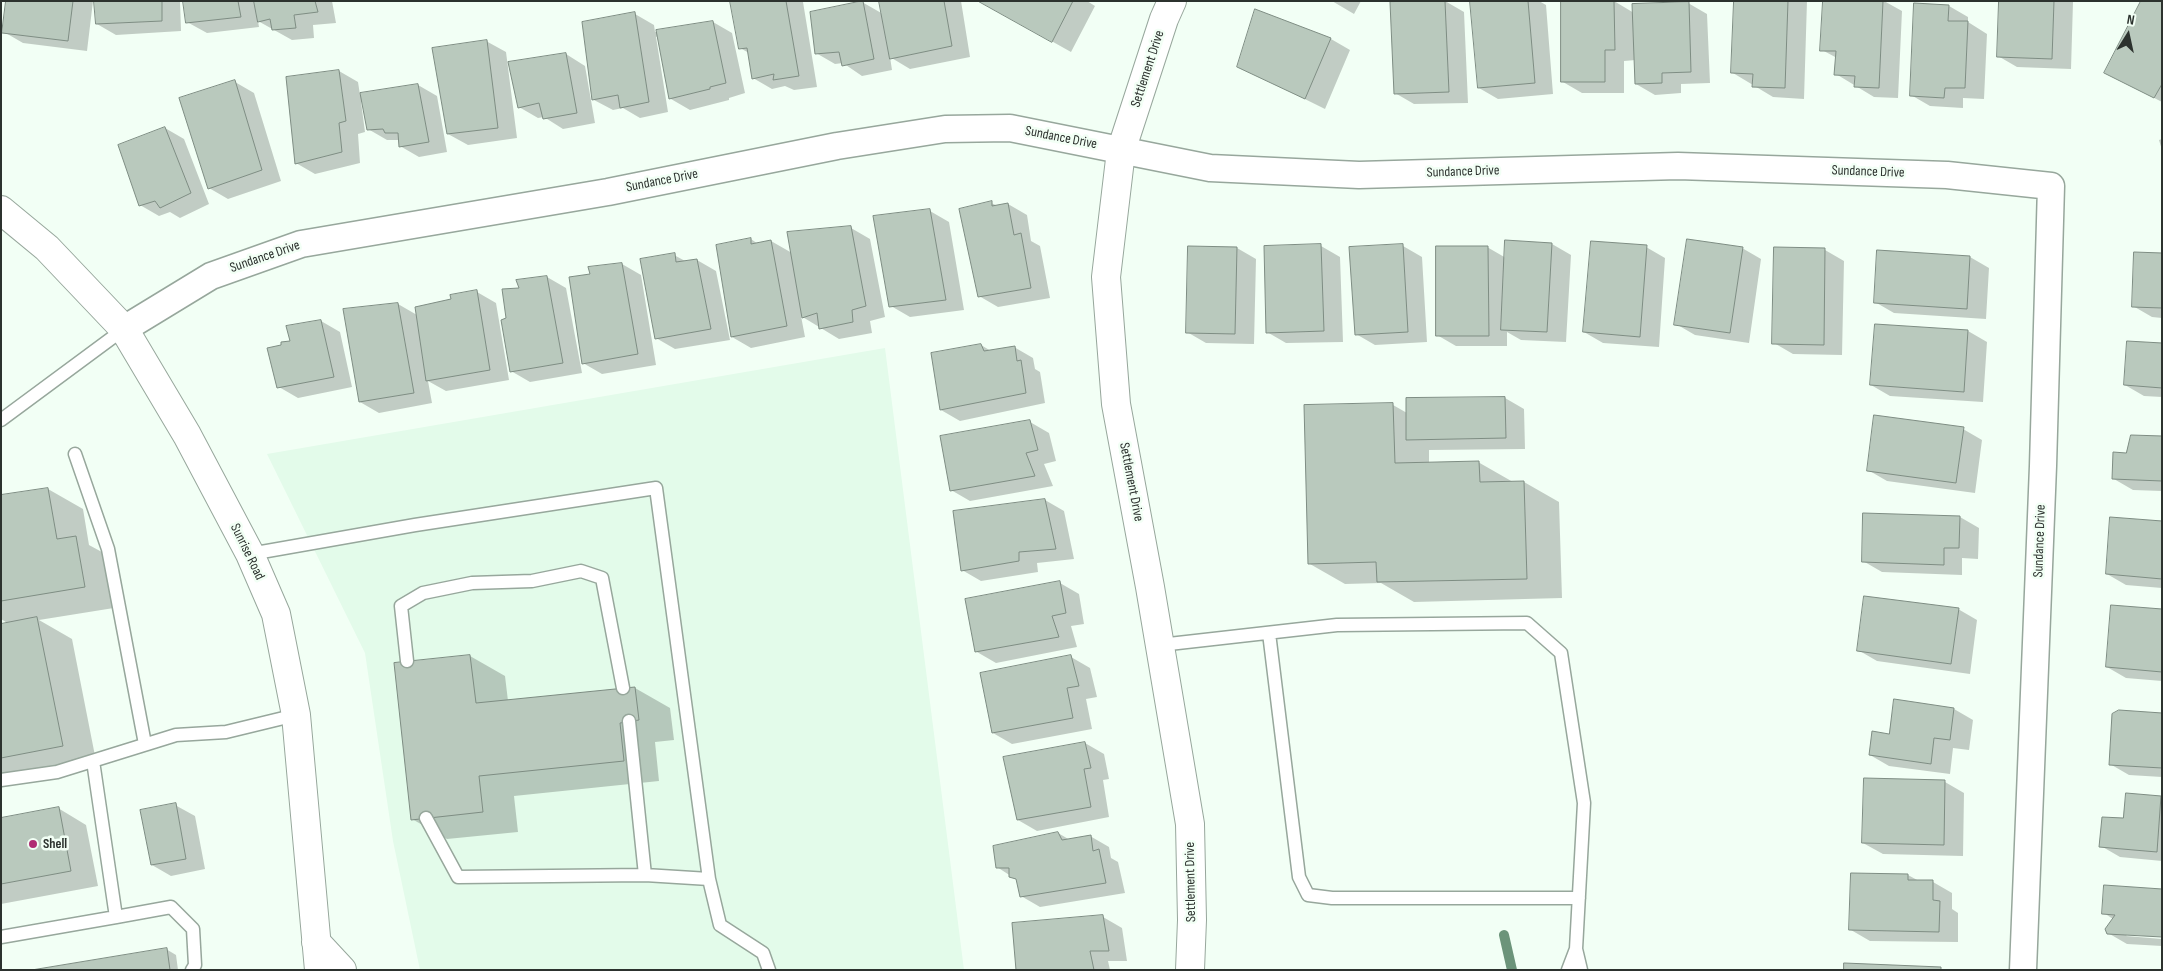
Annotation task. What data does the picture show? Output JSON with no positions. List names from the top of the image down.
{
  "streets": {
    "street": ["Settlement Drive", "Sundance Drive", "Sunrise Road"]
  },
  "crossings": [
    ["Settlement Drive", "Sundance Drive"],
    ["Sundance Drive", "Sunrise Road"]
  ],
  "places": ["Shell"],
  "north": "top"
}
